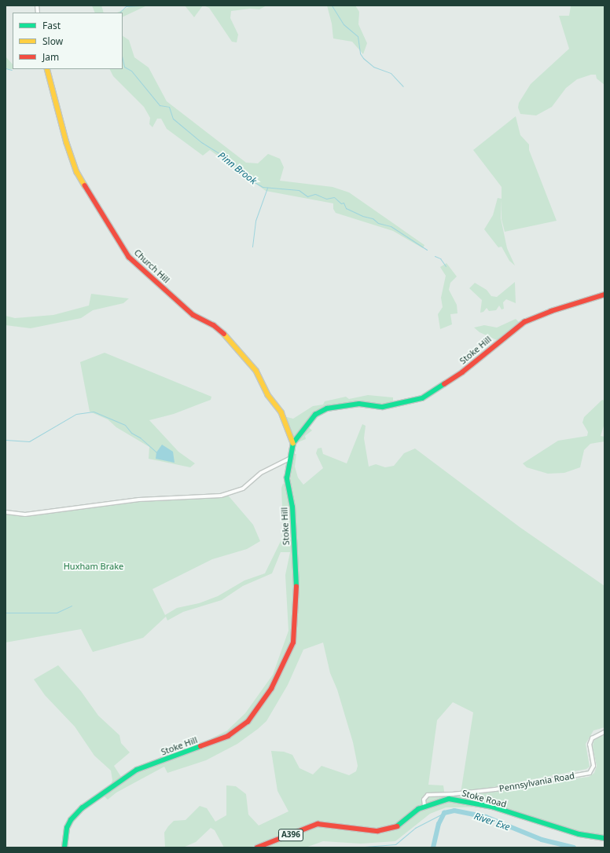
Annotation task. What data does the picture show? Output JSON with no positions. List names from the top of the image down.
{
  "streets": {
    "street": [
      "Church Hill",
      "Stoke Hill",
      "Pennsylvania Road",
      "Stoke Road",
      "A396"
    ]
  },
  "crossings": [
    ["Church Hill", "Stoke Hill"],
    ["Pennsylvania Road", "Stoke Road"]
  ],
  "water": ["Pinn Brook", "River Exe"],
  "parks": ["Huxham Brake"],
  "legend": ["Fast", "Slow", "Jam"]
}
